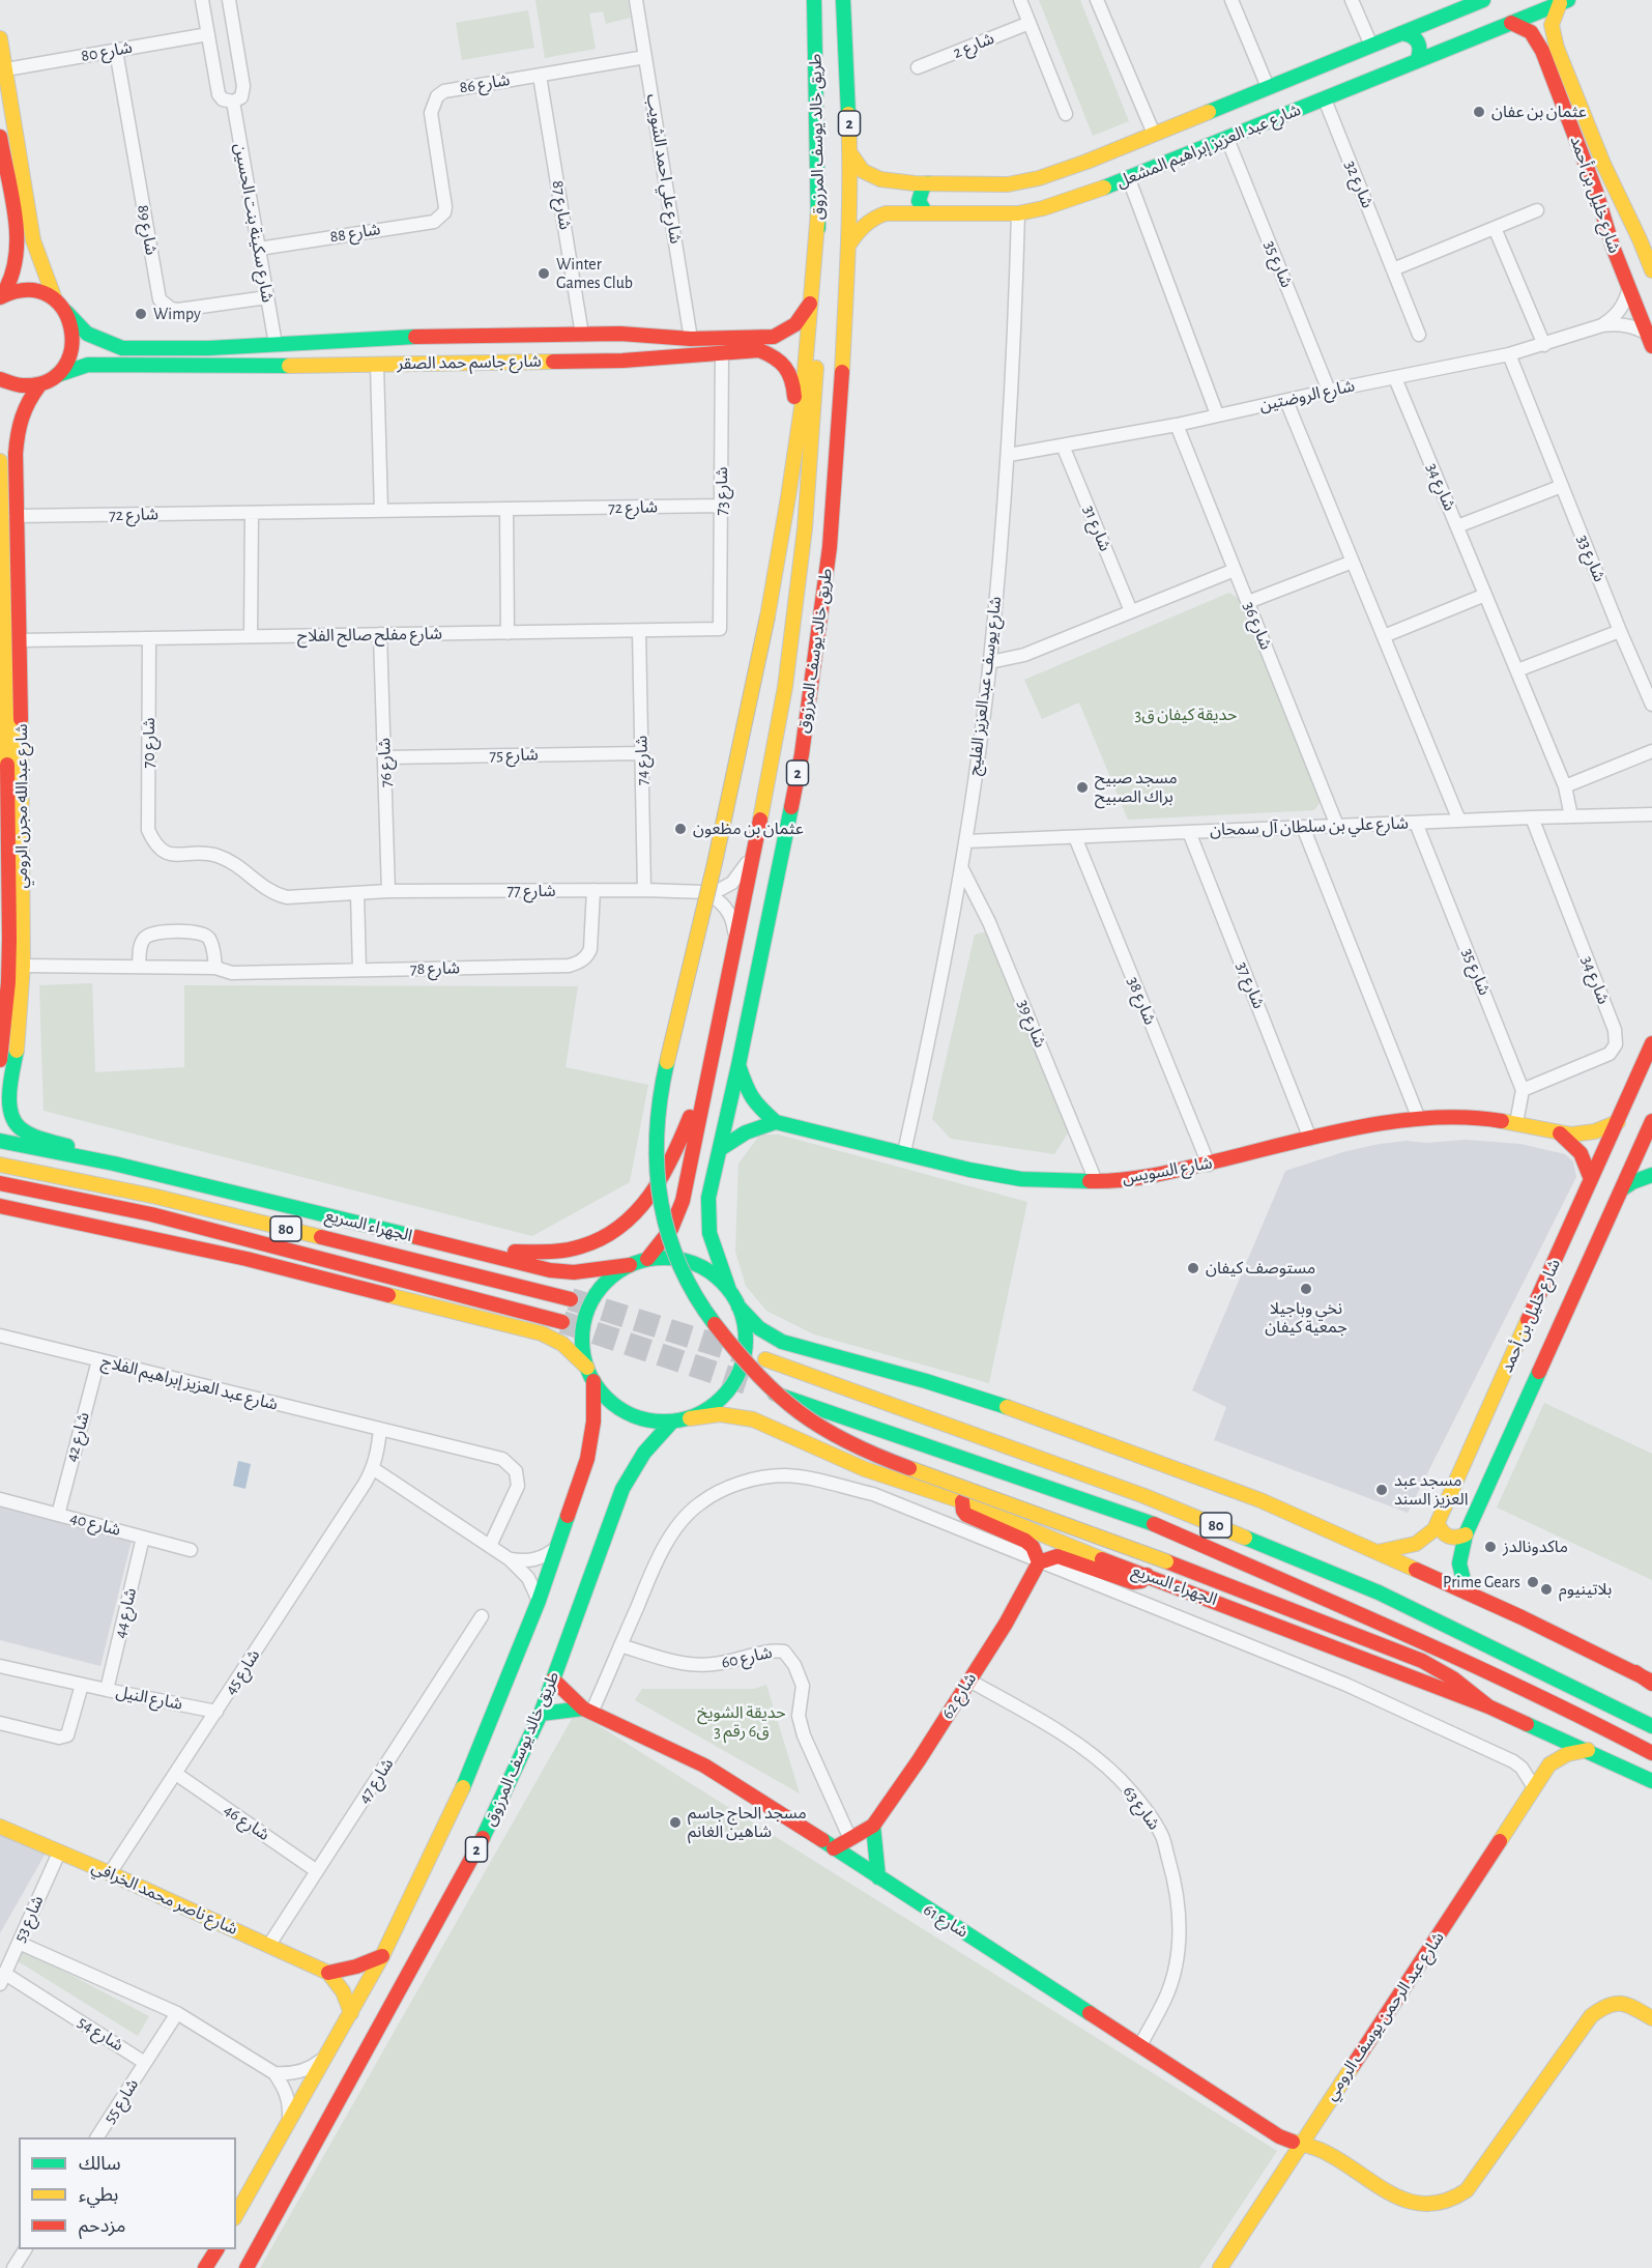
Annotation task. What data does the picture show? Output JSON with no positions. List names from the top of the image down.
{
  "streets": {
    "main road": [
      "2",
      "طريق خالد يوسف المرزوق",
      "شارع عبد العزيز إبراهيم المشعل",
      "شارع خليل بن أحمد",
      "شارع جاسم حمد الصقر",
      "شارع عبدالله مجرن الرومي",
      "شارع السويس",
      "الجهراء السريع",
      "80",
      "شارع 62",
      "شارع ناصر محمد الخرافي",
      "شارع 61",
      "شارع عبد الرحمن يوسف الرومي"
    ],
    "street": [
      "شارع 2",
      "شارع 80",
      "شارع 86",
      "شارع علي احمد الشويب",
      "شارع 32",
      "شارع 87",
      "شارع سكينة بنت الحسين",
      "شارع 89",
      "شارع 88",
      "شارع 35",
      "شارع الروضتين",
      "شارع 34",
      "شارع 73",
      "شارع 72",
      "شارع 31",
      "شارع 33",
      "شارع 36",
      "شارع مفلح صالح الفلاح",
      "شارع يوسف عبدالعزيز الفليج",
      "شارع 70",
      "شارع 75",
      "شارع 74",
      "شارع 76",
      "شارع علي بن سلطان آل سمحان",
      "شارع 77",
      "شارع 78",
      "شارع 37",
      "شارع 38",
      "39 شارع",
      "شارع عبد العزيز إبراهيم الفلاج",
      "شارع 42",
      "شارع 40",
      "شارع 44",
      "شارع 60",
      "شارع 45",
      "شارع النيل",
      "شارع 47",
      "شارع 63",
      "شارع 46",
      "شارع 53",
      "شارع 54",
      "شارع 55"
    ]
  },
  "crossings": [
    ["شارع 80", "شارع سكينة بنت الحسين"],
    ["شارع 80", "شارع 89"],
    ["شارع 86", "شارع علي احمد الشويب"],
    ["شارع 86", "شارع 87"],
    ["شارع 86", "شارع 88"],
    ["2", "طريق خالد يوسف المرزوق"],
    ["2", "الجهراء السريع"],
    ["طريق خالد يوسف المرزوق", "شارع عبد العزيز إبراهيم المشعل"],
    ["طريق خالد يوسف المرزوق", "شارع 77"],
    ["طريق خالد يوسف المرزوق", "الجهراء السريع"],
    ["طريق خالد يوسف المرزوق", "شارع 61"],
    ["شارع عبد العزيز إبراهيم المشعل", "شارع 32"],
    ["شارع عبد العزيز إبراهيم المشعل", "شارع خليل بن أحمد"],
    ["شارع عبد العزيز إبراهيم المشعل", "شارع 35"],
    ["شارع عبد العزيز إبراهيم المشعل", "شارع يوسف عبدالعزيز الفليج"],
    ["شارع علي احمد الشويب", "شارع جاسم حمد الصقر"],
    ["شارع خليل بن أحمد", "شارع الروضتين"],
    ["شارع خليل بن أحمد", "شارع السويس"],
    ["شارع 87", "شارع جاسم حمد الصقر"],
    ["شارع سكينة بنت الحسين", "شارع 89"],
    ["شارع سكينة بنت الحسين", "شارع 88"],
    ["شارع سكينة بنت الحسين", "شارع جاسم حمد الصقر"],
    ["شارع 35", "شارع الروضتين"],
    ["شارع 35", "شارع 34"],
    ["شارع 35", "شارع علي بن سلطان آل سمحان"],
    ["شارع جاسم حمد الصقر", "شارع 73"],
    ["شارع الروضتين", "شارع 34"],
    ["شارع الروضتين", "شارع 31"],
    ["شارع الروضتين", "شارع 33"],
    ["شارع الروضتين", "شارع 36"],
    ["شارع الروضتين", "شارع يوسف عبدالعزيز الفليج"],
    ["شارع 34", "شارع علي بن سلطان آل سمحان"],
    ["شارع 73", "شارع 72"],
    ["شارع 73", "شارع مفلح صالح الفلاح"],
    ["شارع 72", "شارع عبدالله مجرن الرومي"],
    ["شارع 36", "شارع علي بن سلطان آل سمحان"],
    ["شارع مفلح صالح الفلاح", "شارع 70"],
    ["شارع مفلح صالح الفلاح", "شارع 74"],
    ["شارع مفلح صالح الفلاح", "شارع 76"],
    ["شارع مفلح صالح الفلاح", "شارع عبدالله مجرن الرومي"],
    ["شارع يوسف عبدالعزيز الفليج", "شارع علي بن سلطان آل سمحان"],
    ["شارع يوسف عبدالعزيز الفليج", "39 شارع"],
    ["شارع يوسف عبدالعزيز الفليج", "شارع السويس"],
    ["شارع 70", "شارع 77"],
    ["شارع 75", "شارع 74"],
    ["شارع 75", "شارع 76"],
    ["شارع 74", "شارع 77"],
    ["شارع 76", "شارع 77"],
    ["شارع عبدالله مجرن الرومي", "شارع 78"],
    ["شارع عبدالله مجرن الرومي", "الجهراء السريع"],
    ["شارع علي بن سلطان آل سمحان", "شارع 37"],
    ["شارع علي بن سلطان آل سمحان", "شارع 38"],
    ["شارع 77", "شارع 78"],
    ["شارع 37", "شارع السويس"],
    ["شارع 38", "شارع السويس"],
    ["39 شارع", "شارع السويس"],
    ["الجهراء السريع", "شارع 60"],
    ["الجهراء السريع", "شارع 62"],
    ["الجهراء السريع", "شارع عبد الرحمن يوسف الرومي"],
    ["شارع عبد العزيز إبراهيم الفلاج", "شارع 42"],
    ["شارع 42", "شارع 40"],
    ["شارع 40", "شارع 44"],
    ["شارع 44", "شارع النيل"],
    ["شارع 60", "شارع 62"],
    ["شارع 45", "شارع النيل"],
    ["شارع 45", "شارع 46"],
    ["شارع 45", "شارع ناصر محمد الخرافي"],
    ["شارع 62", "شارع 63"],
    ["شارع 62", "شارع 61"],
    ["شارع 47", "شارع 46"],
    ["شارع 47", "شارع ناصر محمد الخرافي"],
    ["شارع 63", "شارع 61"],
    ["شارع ناصر محمد الخرافي", "شارع 53"],
    ["شارع 53", "شارع 54"],
    ["شارع 61", "شارع عبد الرحمن يوسف الرومي"],
    ["شارع 54", "شارع 55"]
  ],
  "parks": ["حديقة كيفان ق3", "حديقة الشويخ ق6 رقم 3"],
  "places": [
    "عثمان بن عفان",
    "Winter Games Club",
    "Wimpy",
    "مسجد صبيح براك الصبيح",
    "عثمان بن مظعون",
    "مستوصف كيفان",
    "نخي وباجيلا جمعية كيفان",
    "مسجد عبد العزيز السند",
    "ماكدونالدز",
    "Prime Gears",
    "بلاتينيوم",
    "مسجد الحاج جاسم شاهين الغانم"
  ],
  "legend": ["سالك", "بطيء", "مزدحم"]
}
